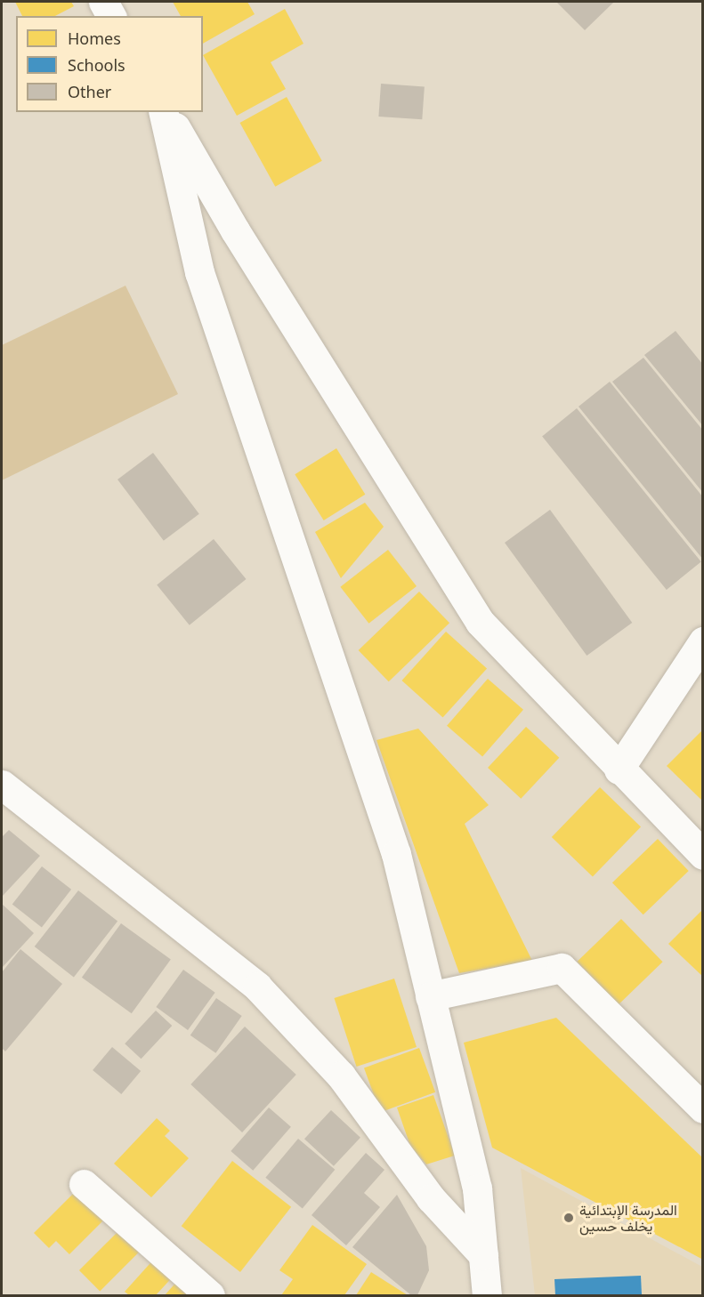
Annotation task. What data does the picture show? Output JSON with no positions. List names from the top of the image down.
{
  "places": ["المدرسة الإبتدائية يخلف حسين"],
  "legend": ["Homes", "Schools", "Other"]
}
